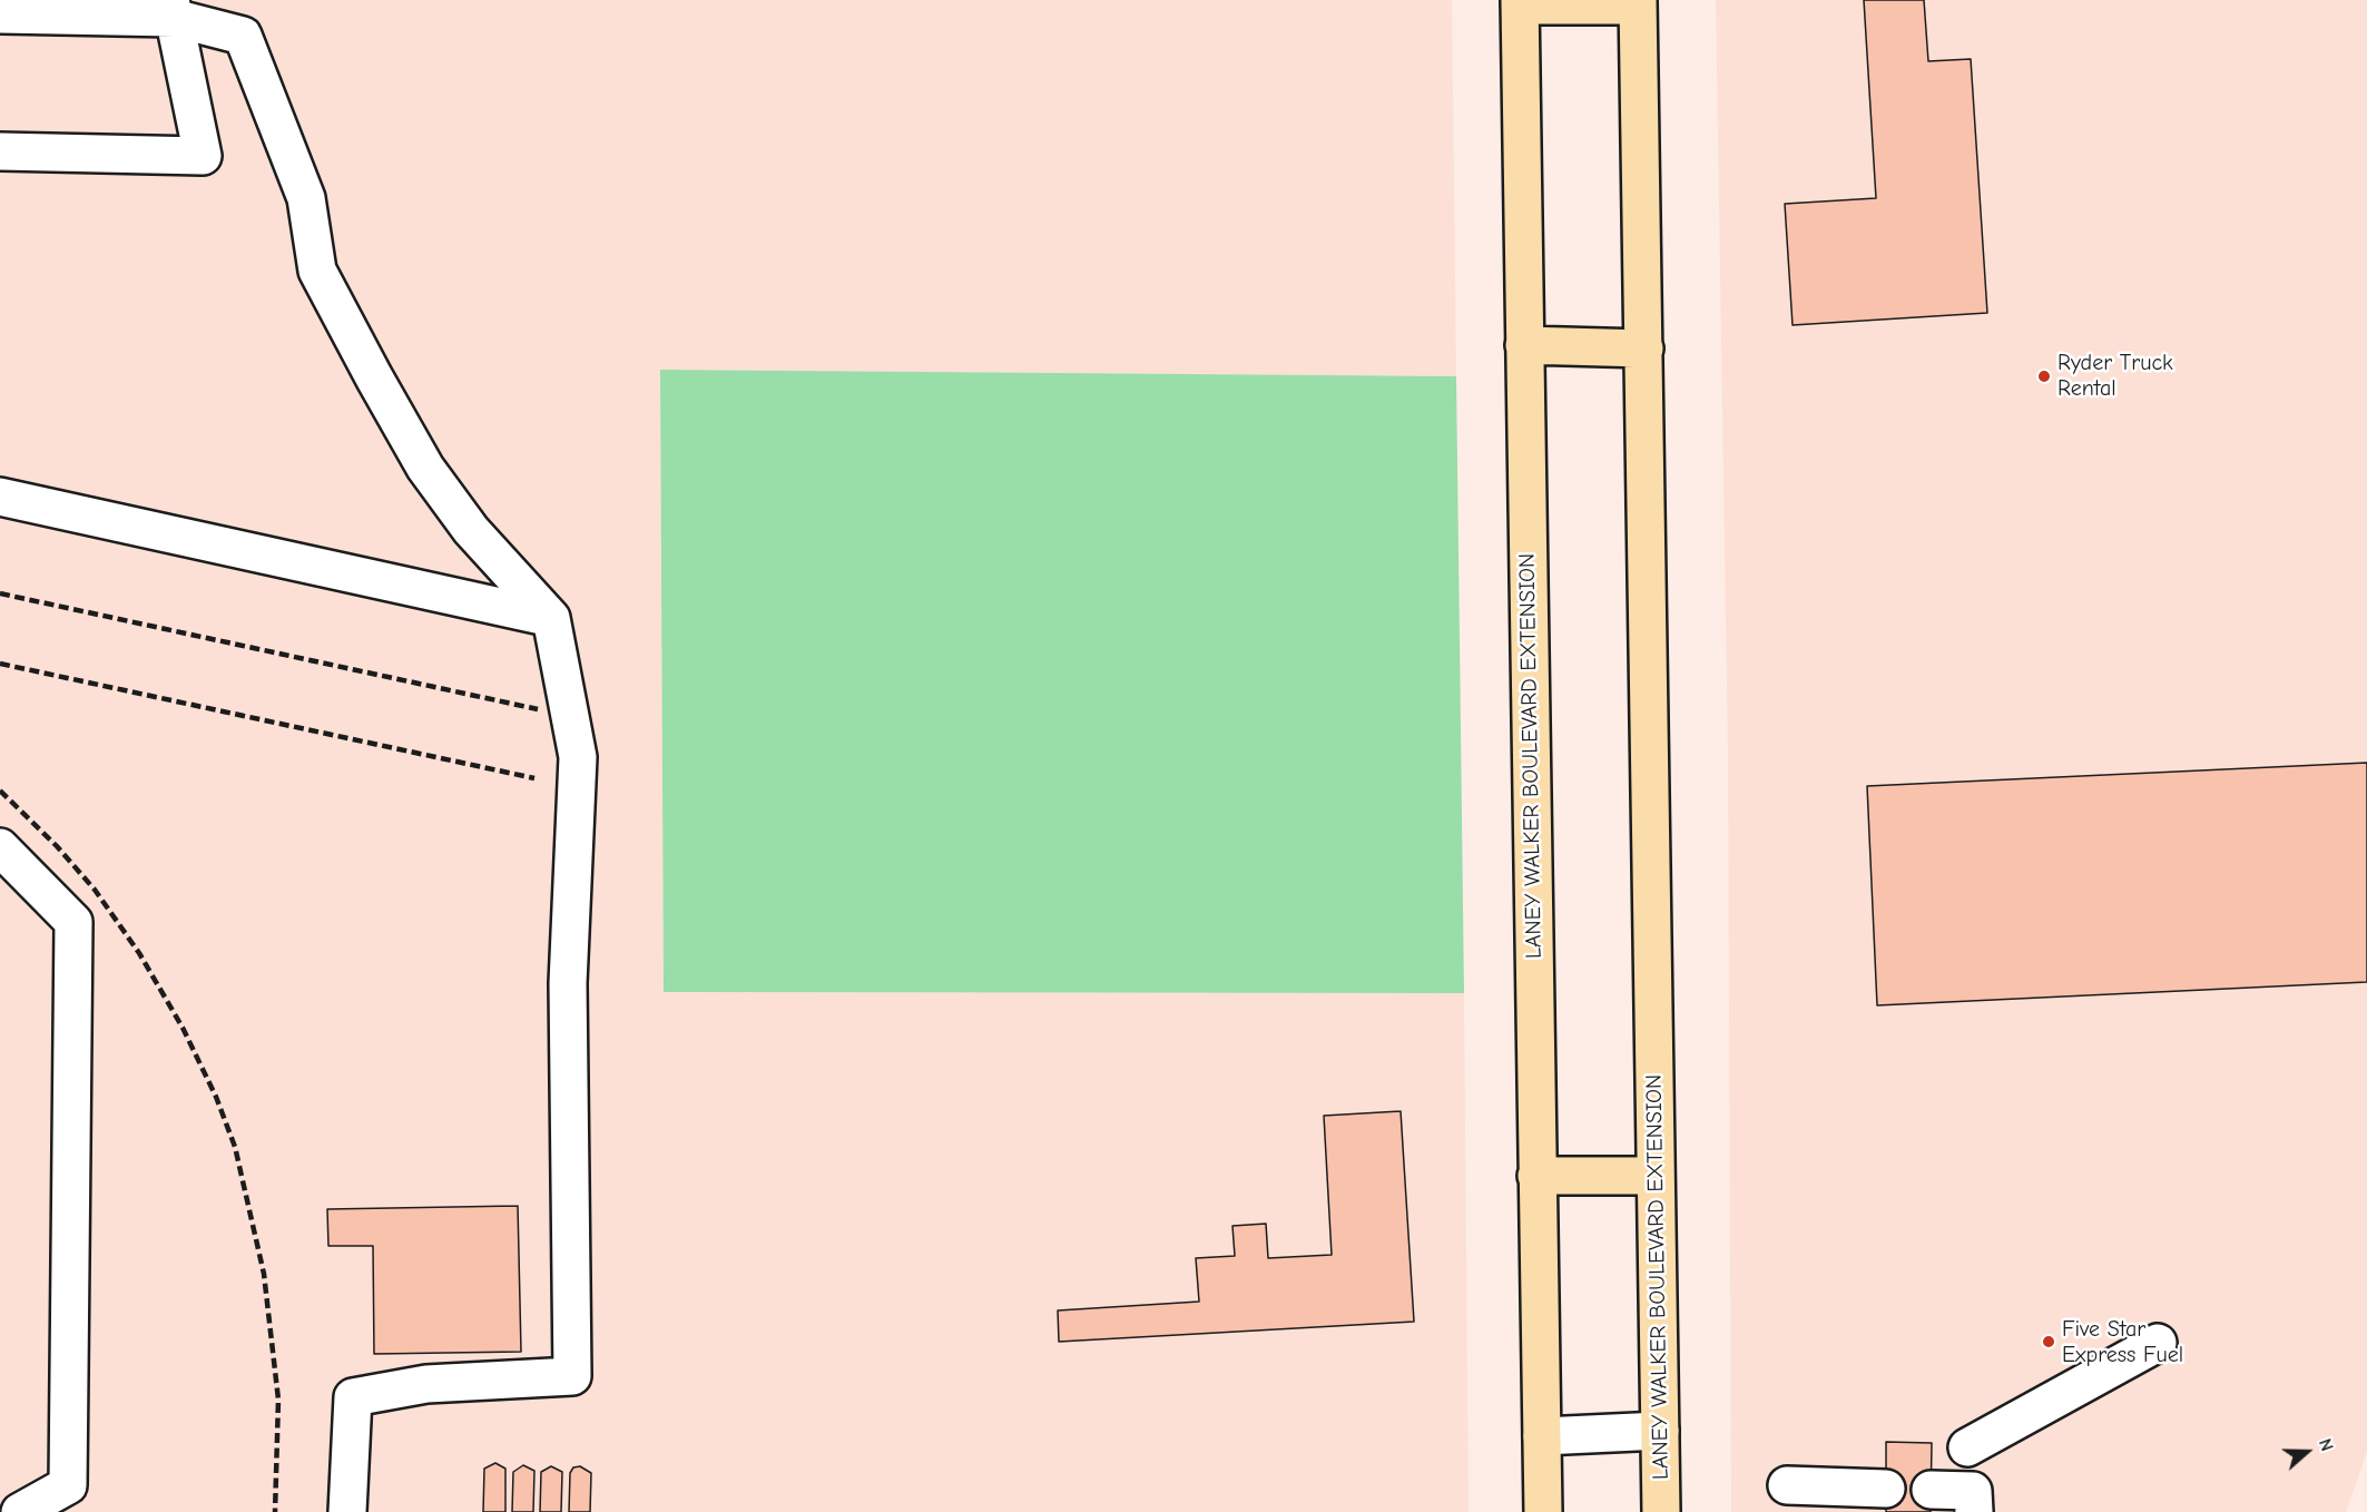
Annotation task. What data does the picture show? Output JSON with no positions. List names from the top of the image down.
{
  "streets": {
    "main road": ["LANEY WALKER BOULEVARD EXTENSION"]
  },
  "places": ["Ryder Truck Rental", "Five Star Express Fuel"],
  "north": "right"
}
